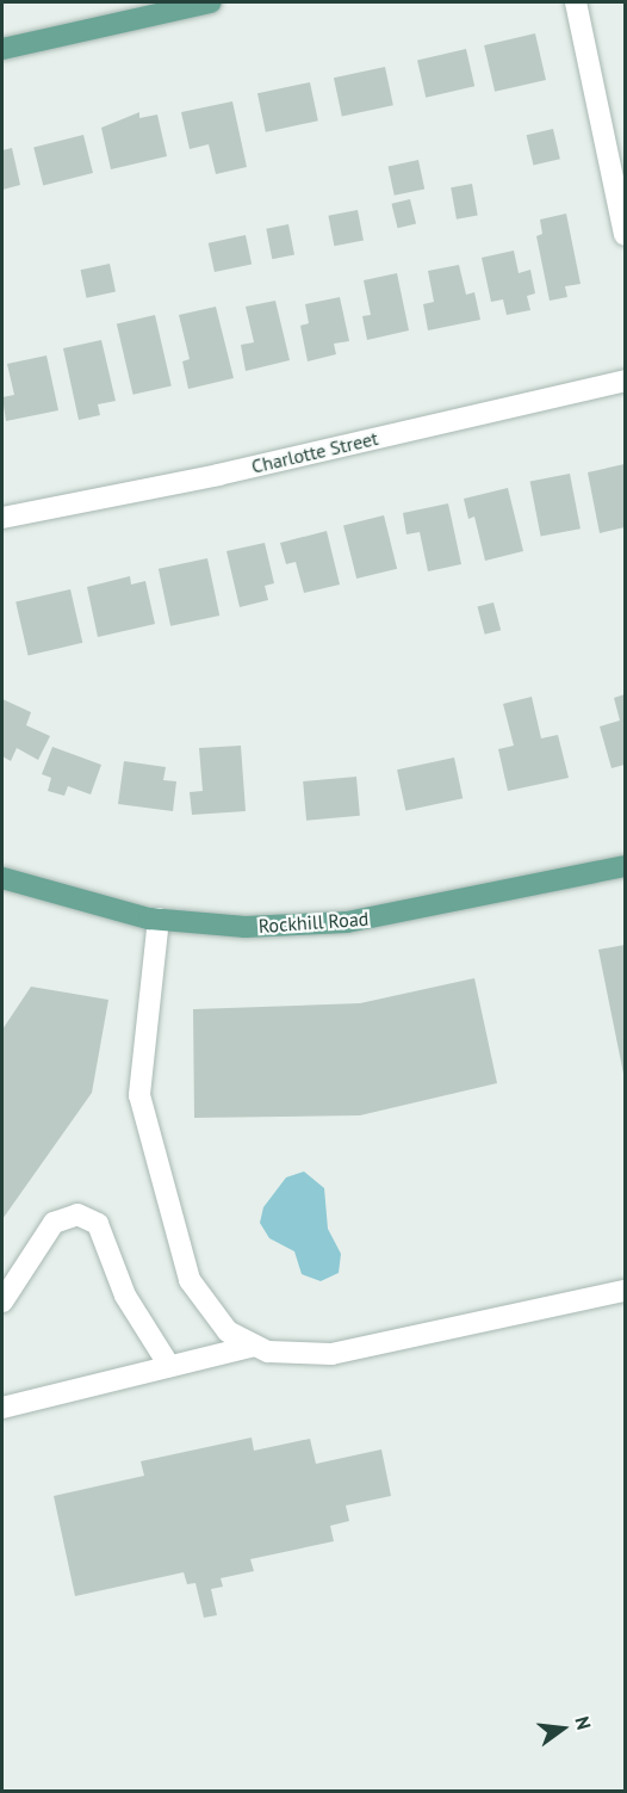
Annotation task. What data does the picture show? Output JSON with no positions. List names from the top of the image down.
{
  "streets": {
    "main road": ["Rockhill Road"],
    "street": ["Charlotte Street"]
  },
  "north": "right"
}
